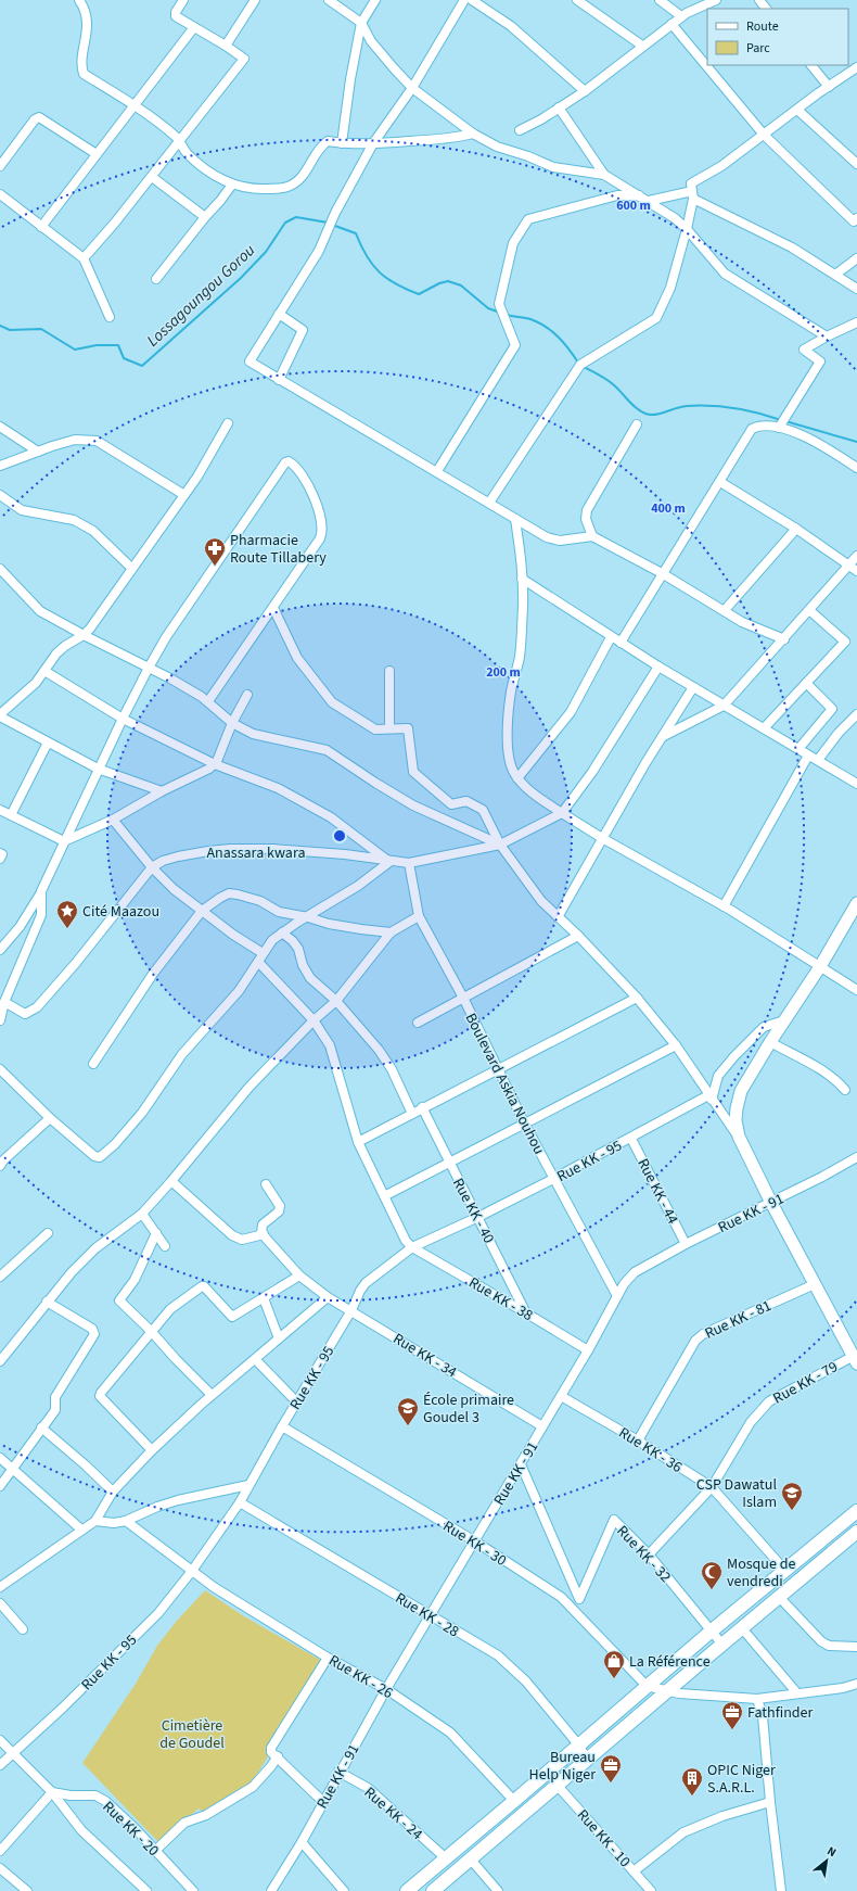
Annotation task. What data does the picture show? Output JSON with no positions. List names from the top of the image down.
{
  "streets": {
    "street": [
      "Anassara kwara",
      "Boulevard Askia Nouhou",
      "Rue KK - 95",
      "Rue KK - 44",
      "Rue KK - 40",
      "Rue KK - 91",
      "Rue KK - 38",
      "Rue KK - 81",
      "Rue KK - 34",
      "Rue KK - 79",
      "Rue KK - 36",
      "Rue KK - 30",
      "Rue KK - 32",
      "Rue KK - 28",
      "Rue KK - 26",
      "Rue KK - 24",
      "Rue KK - 20",
      "Rue KK - 10"
    ]
  },
  "crossings": [
    ["Anassara kwara", "Boulevard Askia Nouhou"],
    ["Boulevard Askia Nouhou", "Rue KK - 95"],
    ["Boulevard Askia Nouhou", "Rue KK - 91"],
    ["Rue KK - 95", "Rue KK - 44"],
    ["Rue KK - 95", "Rue KK - 40"],
    ["Rue KK - 95", "Rue KK - 38"],
    ["Rue KK - 95", "Rue KK - 34"],
    ["Rue KK - 95", "Rue KK - 30"],
    ["Rue KK - 95", "Rue KK - 28"],
    ["Rue KK - 95", "Rue KK - 26"],
    ["Rue KK - 44", "Rue KK - 91"],
    ["Rue KK - 40", "Rue KK - 38"],
    ["Rue KK - 91", "Rue KK - 38"],
    ["Rue KK - 91", "Rue KK - 34"],
    ["Rue KK - 91", "Rue KK - 36"],
    ["Rue KK - 91", "Rue KK - 30"],
    ["Rue KK - 91", "Rue KK - 32"],
    ["Rue KK - 91", "Rue KK - 28"],
    ["Rue KK - 91", "Rue KK - 26"],
    ["Rue KK - 91", "Rue KK - 24"],
    ["Rue KK - 81", "Rue KK - 36"],
    ["Rue KK - 79", "Rue KK - 36"],
    ["Rue KK - 79", "Rue KK - 32"]
  ],
  "water": ["Lossagoungou Gorou"],
  "parks": ["Cimetière de Goudel"],
  "places": {
    "pharmacy": ["Pharmacie Route Tillabery"],
    "place": ["Cité Maazou"],
    "school or university": ["École primaire Goudel 3", "CSP Dawatul Islam"],
    "mosque": ["Mosque de vendredi"],
    "shop": ["La Référence"],
    "office": ["Fathfinder", "Bureau Help Niger"],
    "building": ["OPIC Niger S.A.R.L."]
  },
  "legend": ["Route", "Parc"],
  "north": "top right",
  "rings": ["600 m", "400 m", "200 m"]
}
